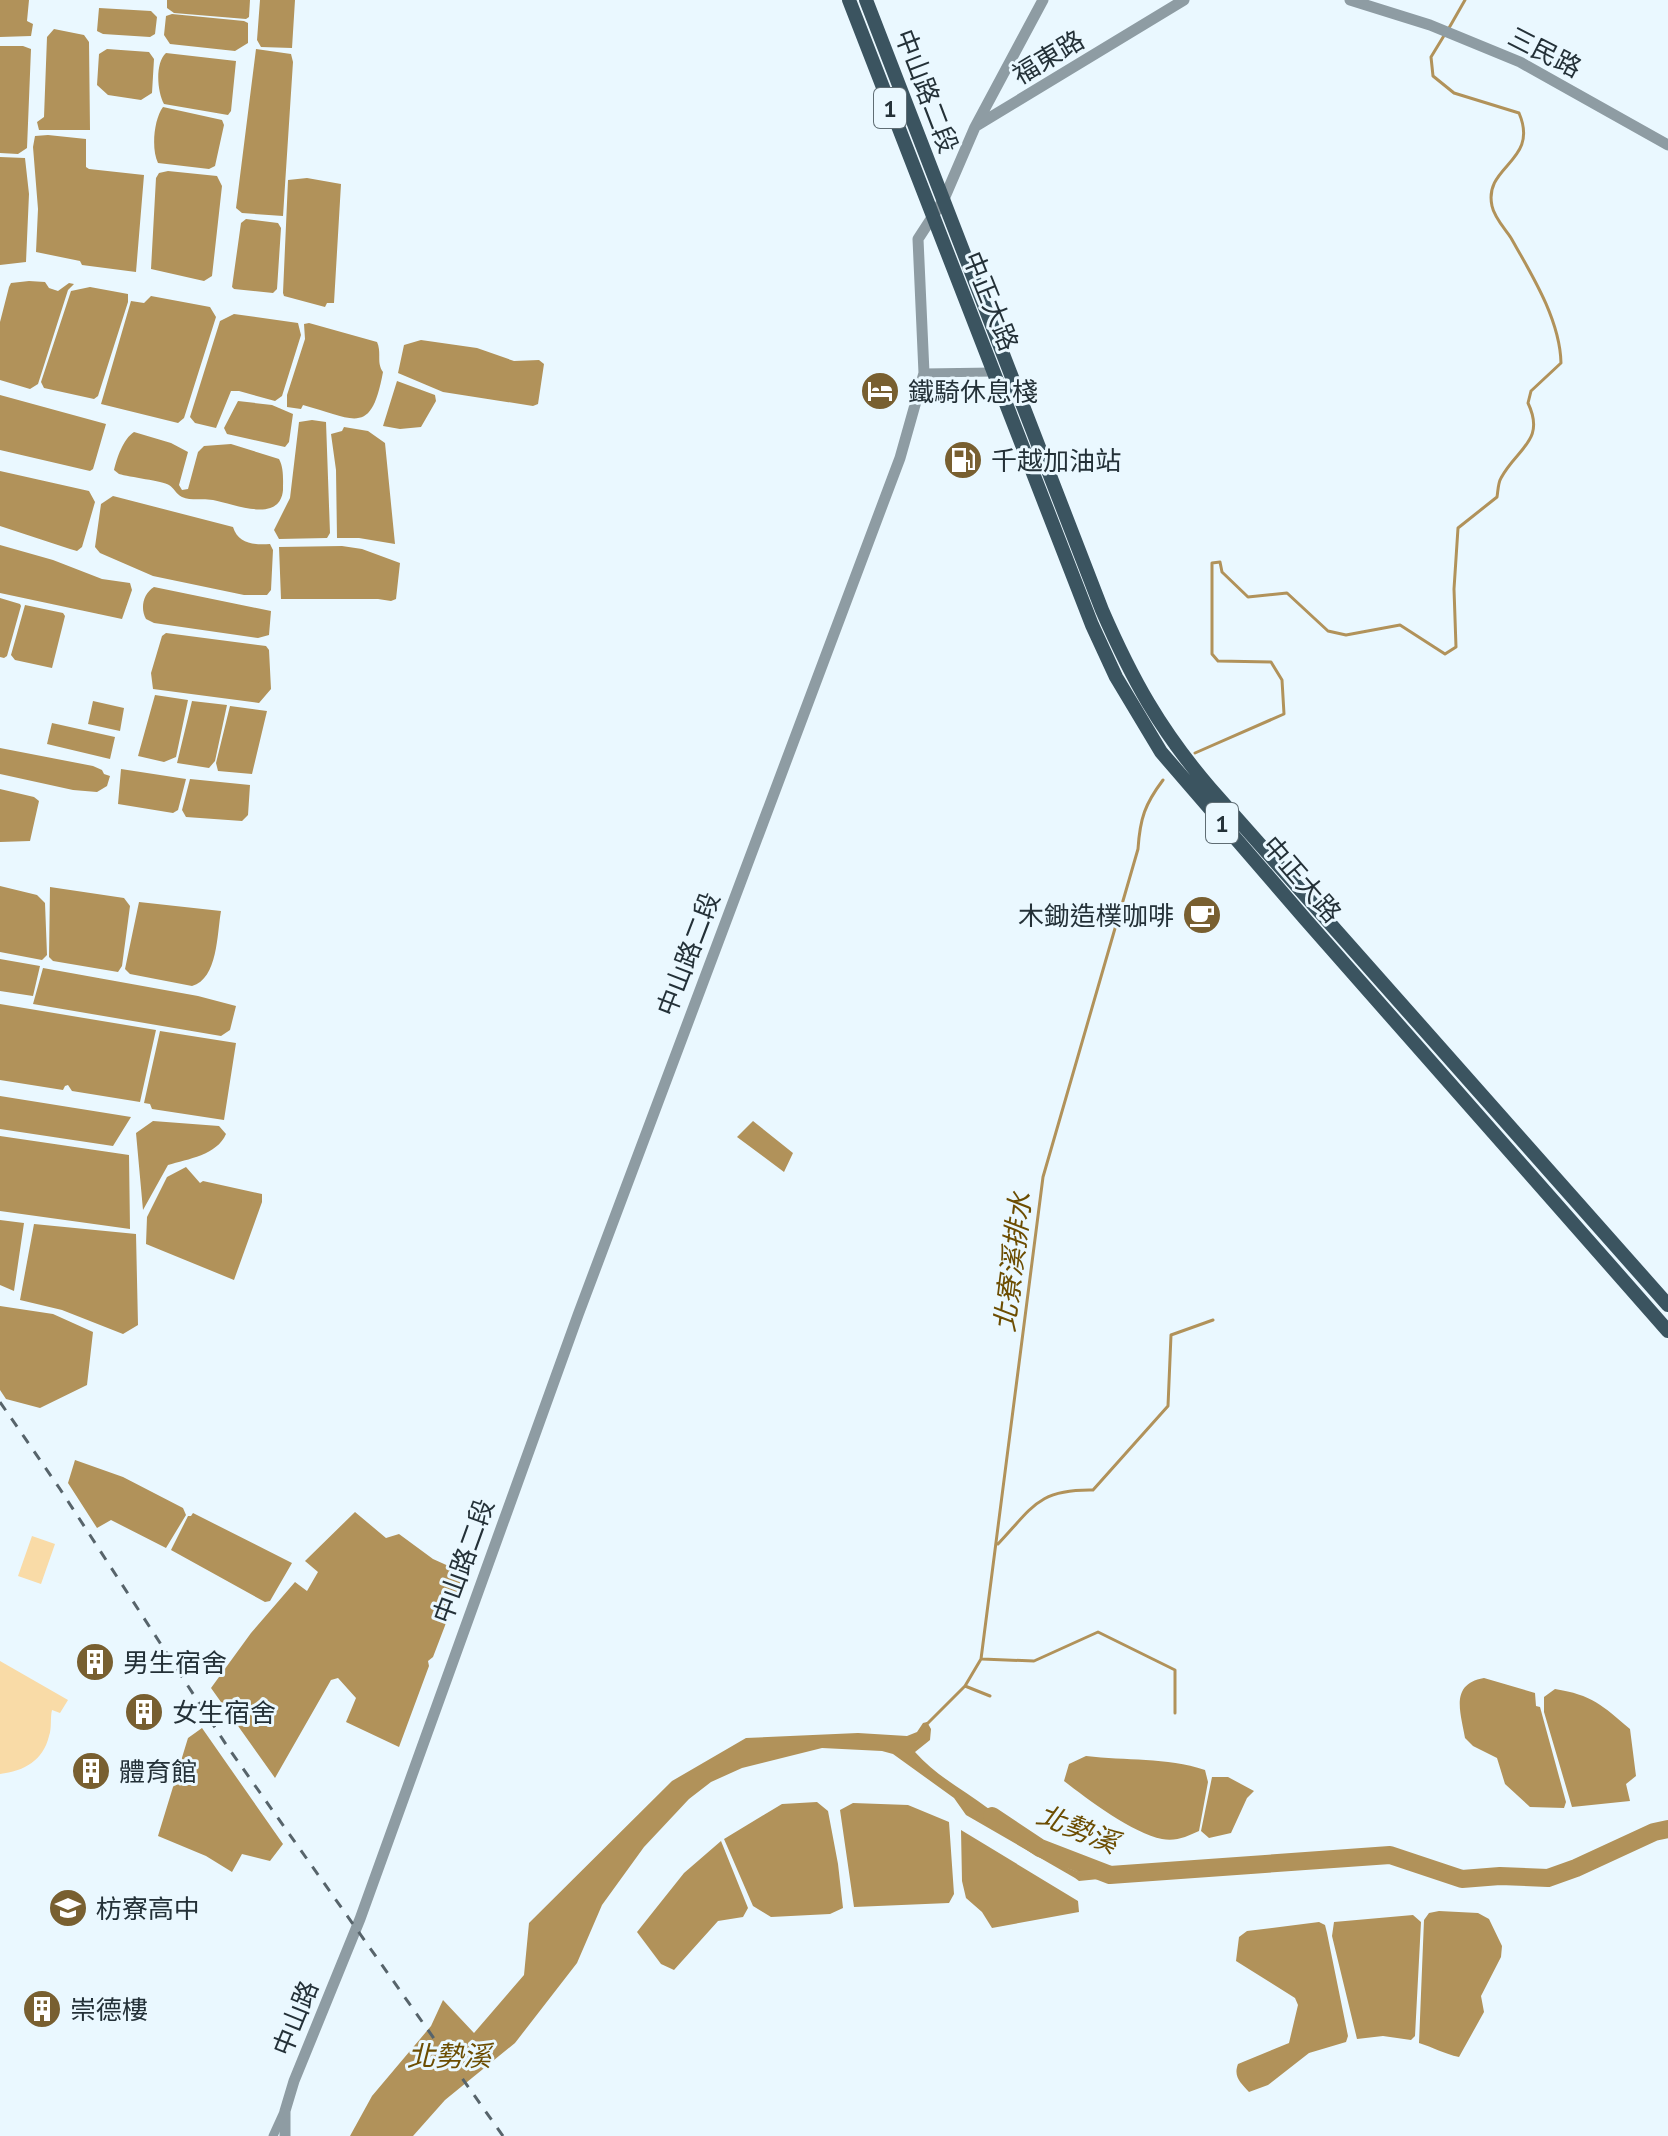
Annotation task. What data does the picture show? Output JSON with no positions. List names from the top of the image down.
{
  "streets": {
    "main road": ["中山路二段", "1", "中正大路"],
    "street": ["三民路", "福東路", "中山路"]
  },
  "crossings": [
    ["中山路二段", "中正大路"],
    ["中山路二段", "中山路"]
  ],
  "water": ["北寮溪排水", "北勢溪"],
  "places": {
    "hotel": ["鐵騎休息棧"],
    "fuel station": ["千越加油站"],
    "cafe": ["木鋤造樸咖啡"],
    "building": [
      "男生宿舍",
      "女生宿舍",
      "體育館",
      "崇德樓"
    ],
    "school or university": ["枋寮高中"]
  }
}
